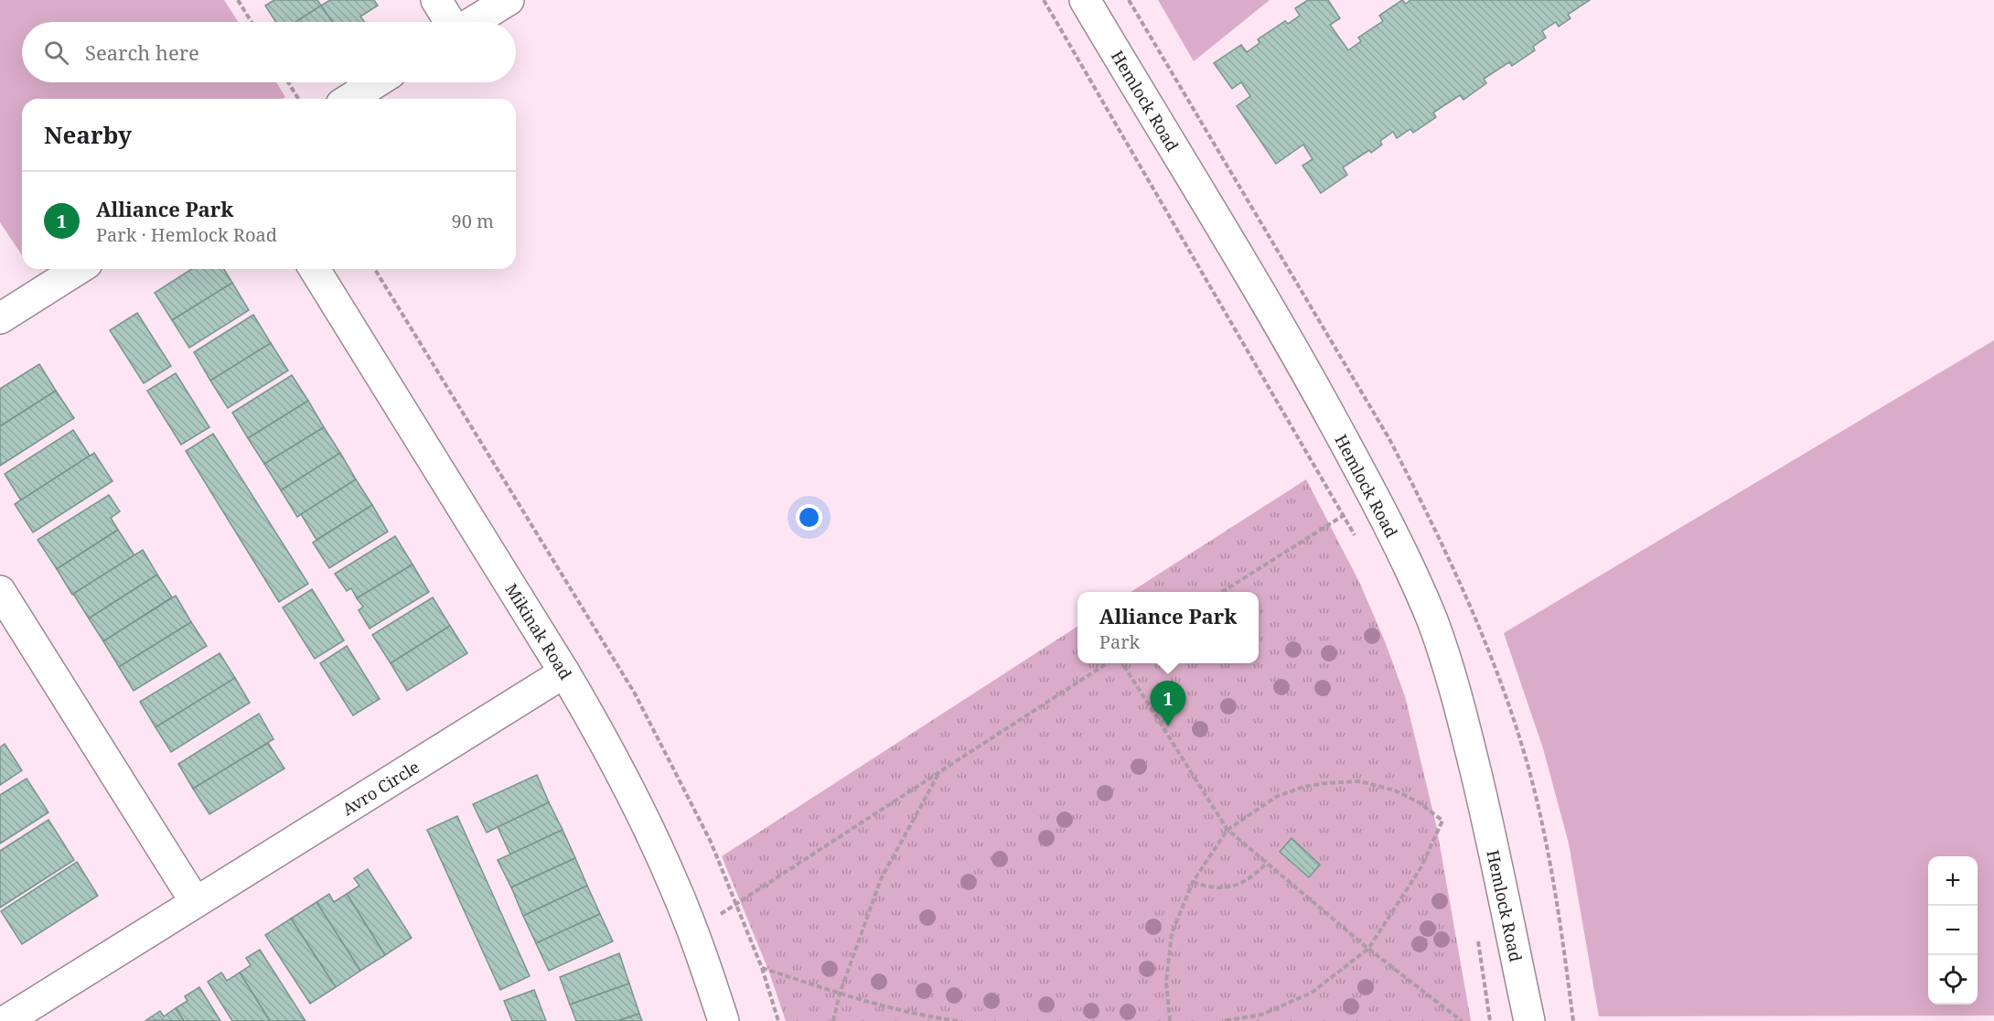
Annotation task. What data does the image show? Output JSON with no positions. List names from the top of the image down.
{
  "streets": {
    "street": ["Hemlock Road", "Mikinak Road", "Avro Circle"]
  },
  "crossings": [
    ["Mikinak Road", "Avro Circle"]
  ],
  "page": {
    "search": "Search here",
    "heading": "Nearby",
    "list": [
      {
        "mark": "1",
        "name": "Alliance Park",
        "note": "Park · Hemlock Road",
        "value": "90 m"
      }
    ],
    "popup": ["Alliance Park", "Park"],
    "pins": "1",
    "map_buttons": ["+", "−"]
  }
}
